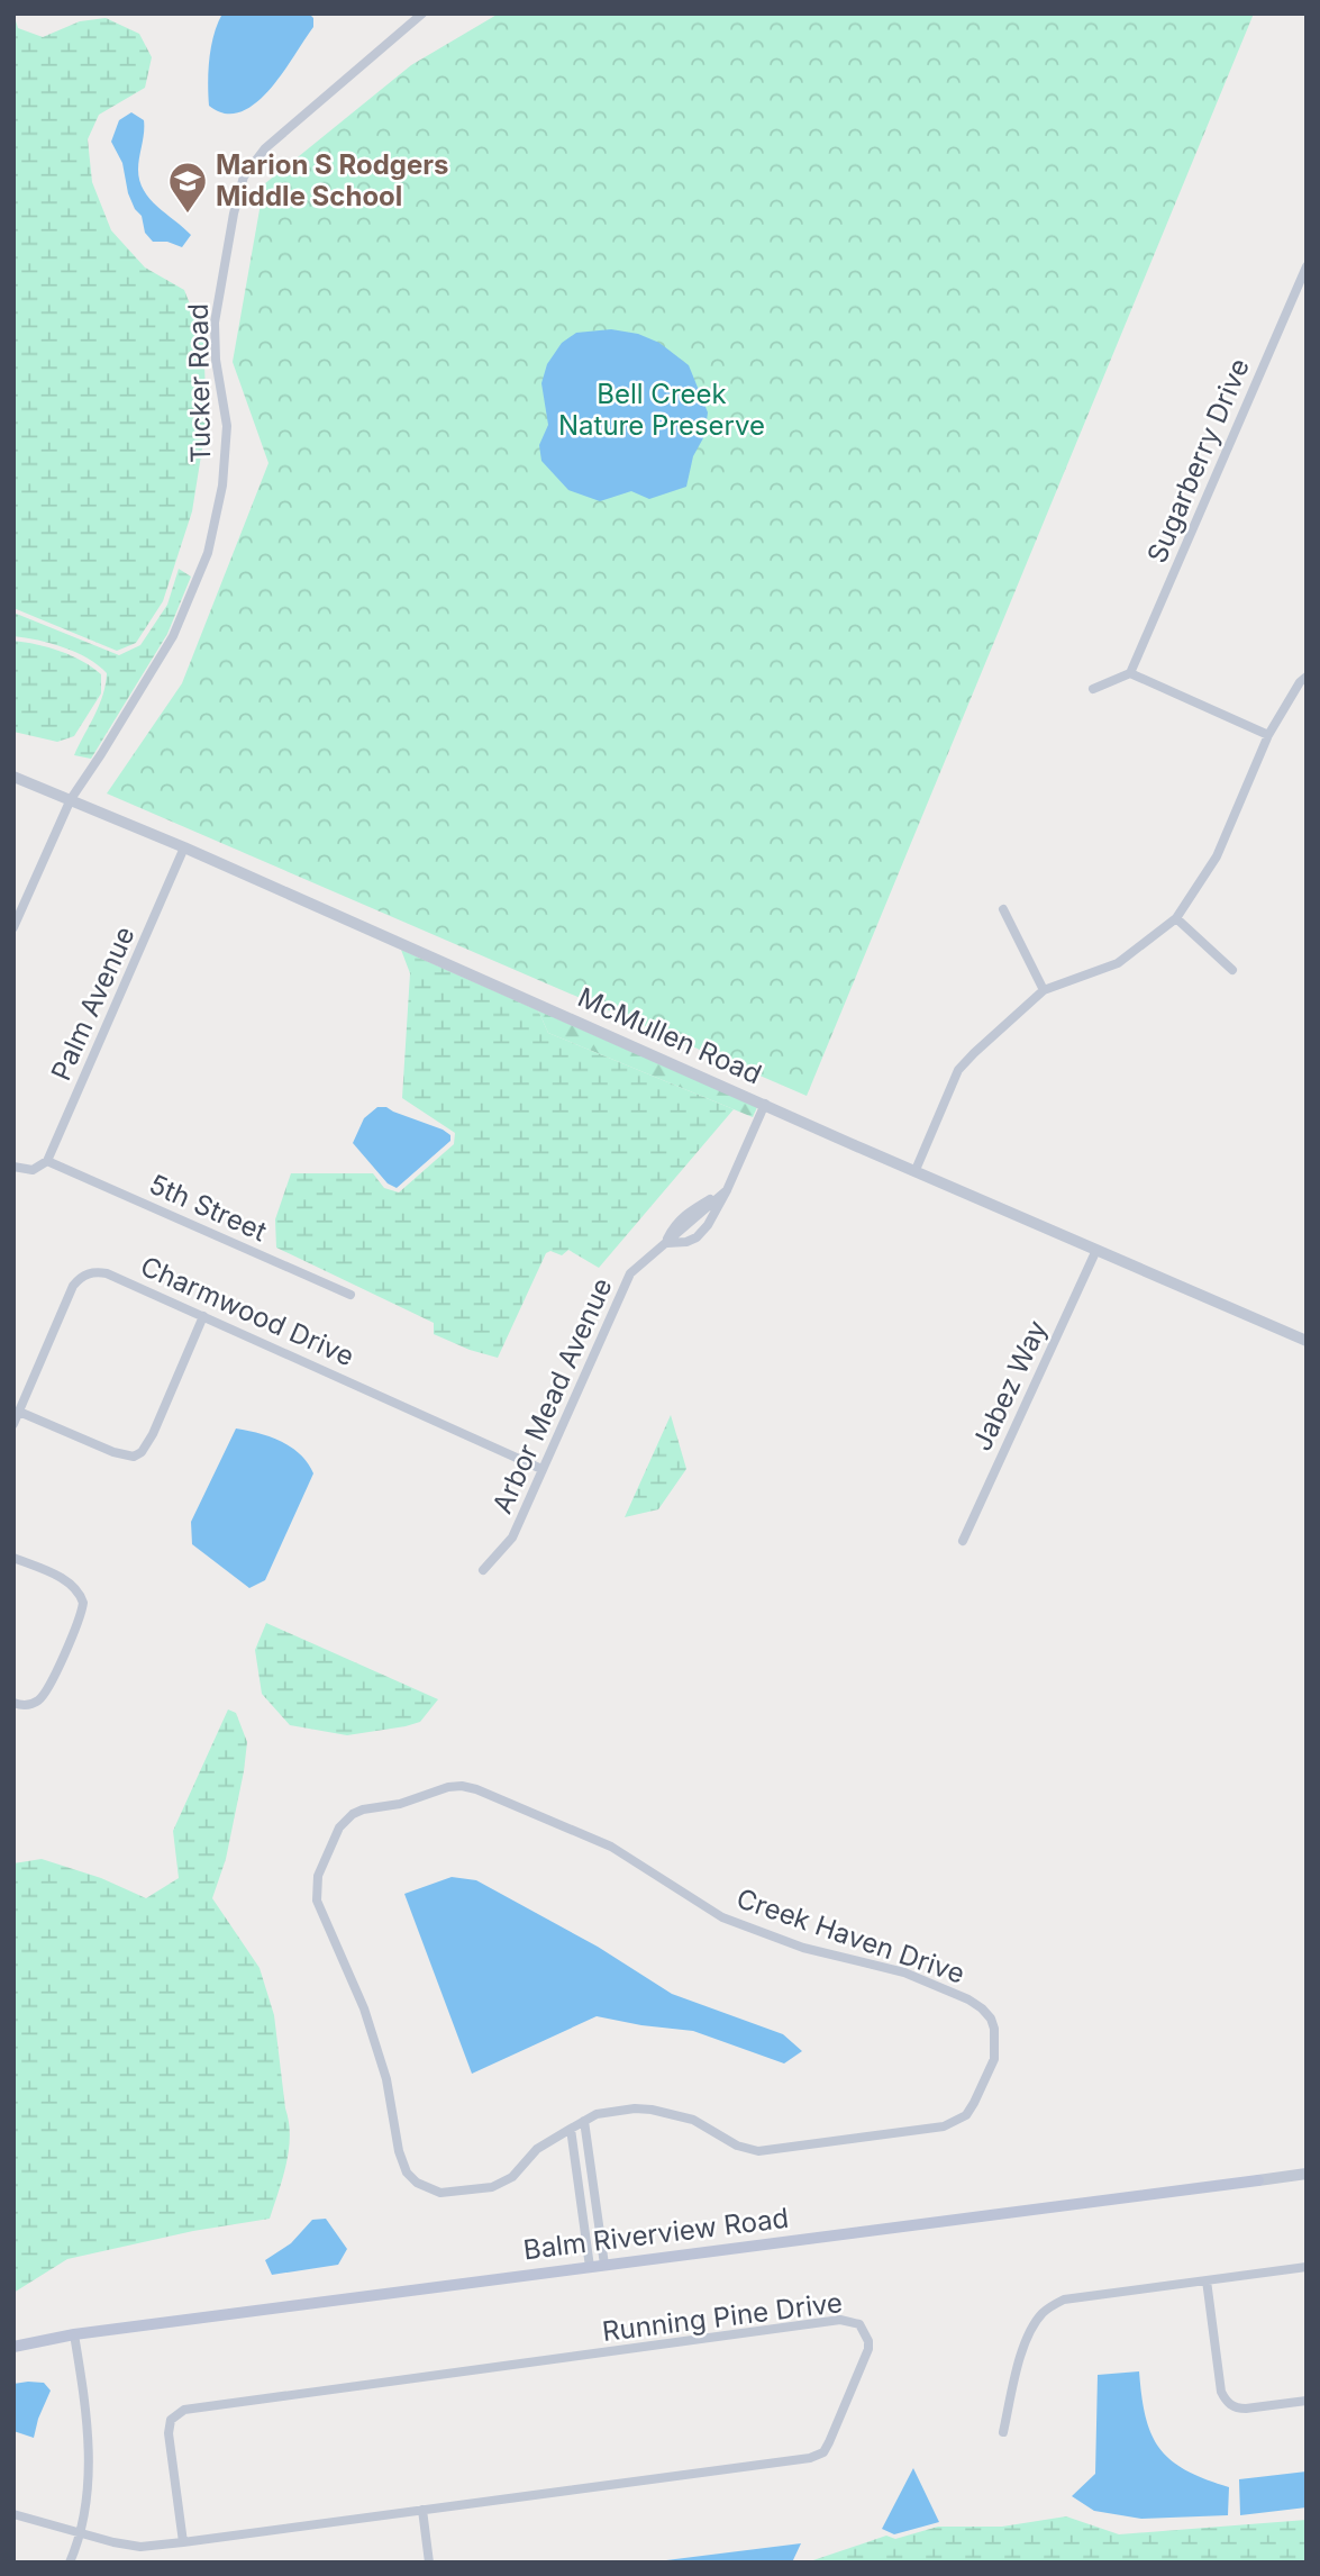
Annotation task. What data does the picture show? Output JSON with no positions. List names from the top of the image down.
{
  "streets": {
    "main road": ["Balm Riverview Road"],
    "street": [
      "Tucker Road",
      "Sugarberry Drive",
      "Palm Avenue",
      "McMullen Road",
      "5th Street",
      "Charmwood Drive",
      "Jabez Way",
      "Arbor Mead Avenue",
      "Creek Haven Drive",
      "Running Pine Drive"
    ]
  },
  "crossings": [
    ["Tucker Road", "McMullen Road"],
    ["Palm Avenue", "McMullen Road"],
    ["Palm Avenue", "5th Street"],
    ["McMullen Road", "Jabez Way"],
    ["McMullen Road", "Arbor Mead Avenue"],
    ["Charmwood Drive", "Arbor Mead Avenue"]
  ],
  "parks": ["Bell Creek Nature Preserve"],
  "places": {
    "school or university": ["Marion S Rodgers Middle School"]
  }
}
